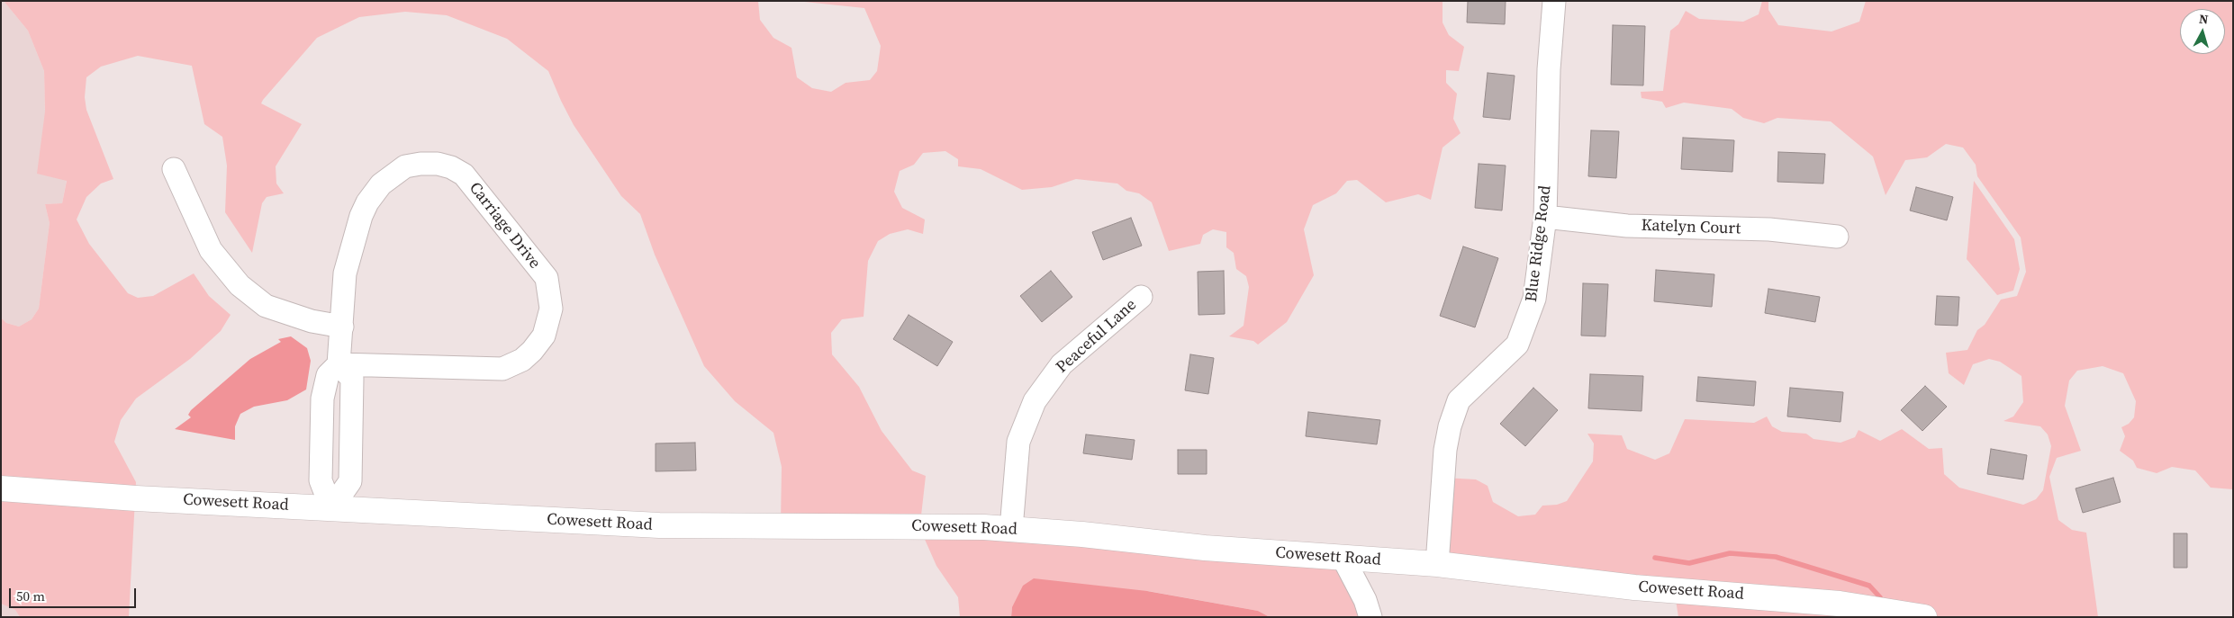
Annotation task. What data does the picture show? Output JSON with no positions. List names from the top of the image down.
{
  "streets": {
    "main road": ["Cowesett Road"],
    "street": [
      "Carriage Drive",
      "Katelyn Court",
      "Blue Ridge Road",
      "Peaceful Lane"
    ]
  },
  "crossings": [
    ["Carriage Drive", "Cowesett Road"],
    ["Katelyn Court", "Blue Ridge Road"],
    ["Blue Ridge Road", "Cowesett Road"],
    ["Peaceful Lane", "Cowesett Road"]
  ],
  "scale_bar": "50 m",
  "north": "top"
}
